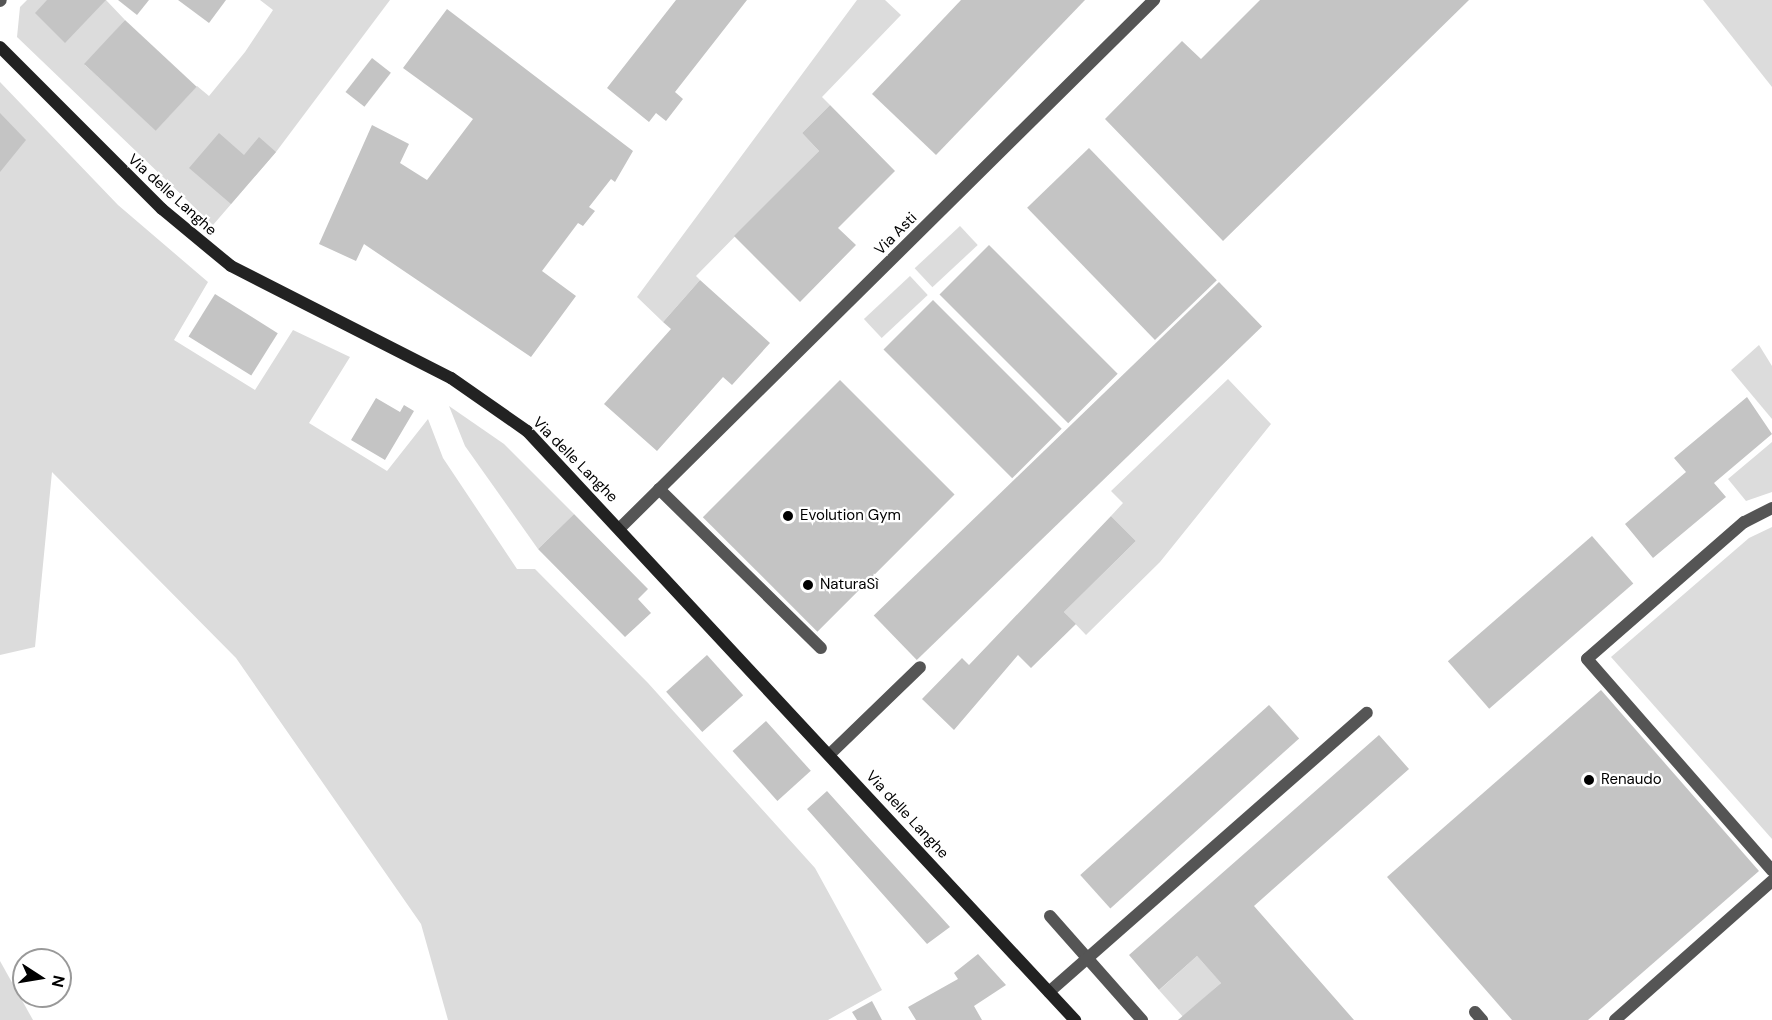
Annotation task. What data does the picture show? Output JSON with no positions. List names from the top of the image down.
{
  "streets": {
    "main road": ["Via delle Langhe"],
    "street": ["Via Asti"]
  },
  "crossings": [
    ["Via delle Langhe", "Via Asti"]
  ],
  "places": ["Evolution Gym", "NaturaSì", "Renaudo"],
  "north": "right"
}
